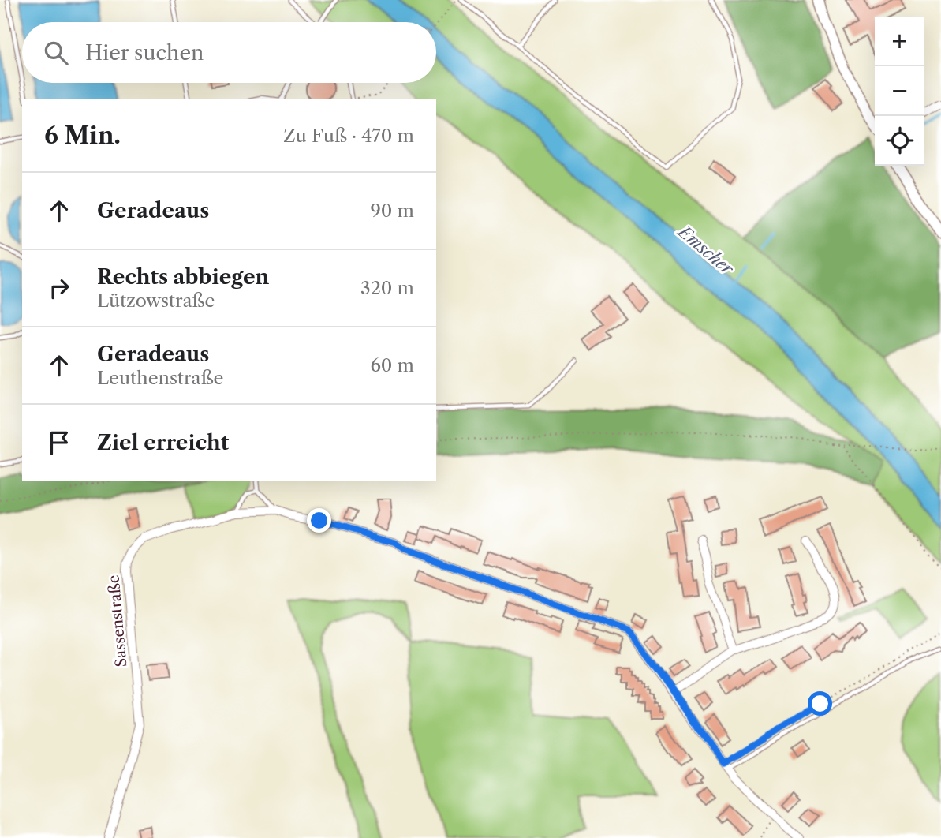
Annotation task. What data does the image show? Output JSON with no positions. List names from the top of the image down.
{
  "streets": {
    "street": ["Sassenstraße"]
  },
  "water": ["Emscher"],
  "page": {
    "map_buttons": ["+", "−"],
    "search": "Hier suchen",
    "heading": ["6 Min.", "Zu Fuß · 470 m"],
    "list": [
      ["Geradeaus", "90 m"],
      ["Rechts abbiegen", "Lützowstraße", "320 m"],
      ["Geradeaus", "Leuthenstraße", "60 m"],
      "Ziel erreicht"
    ]
  }
}
